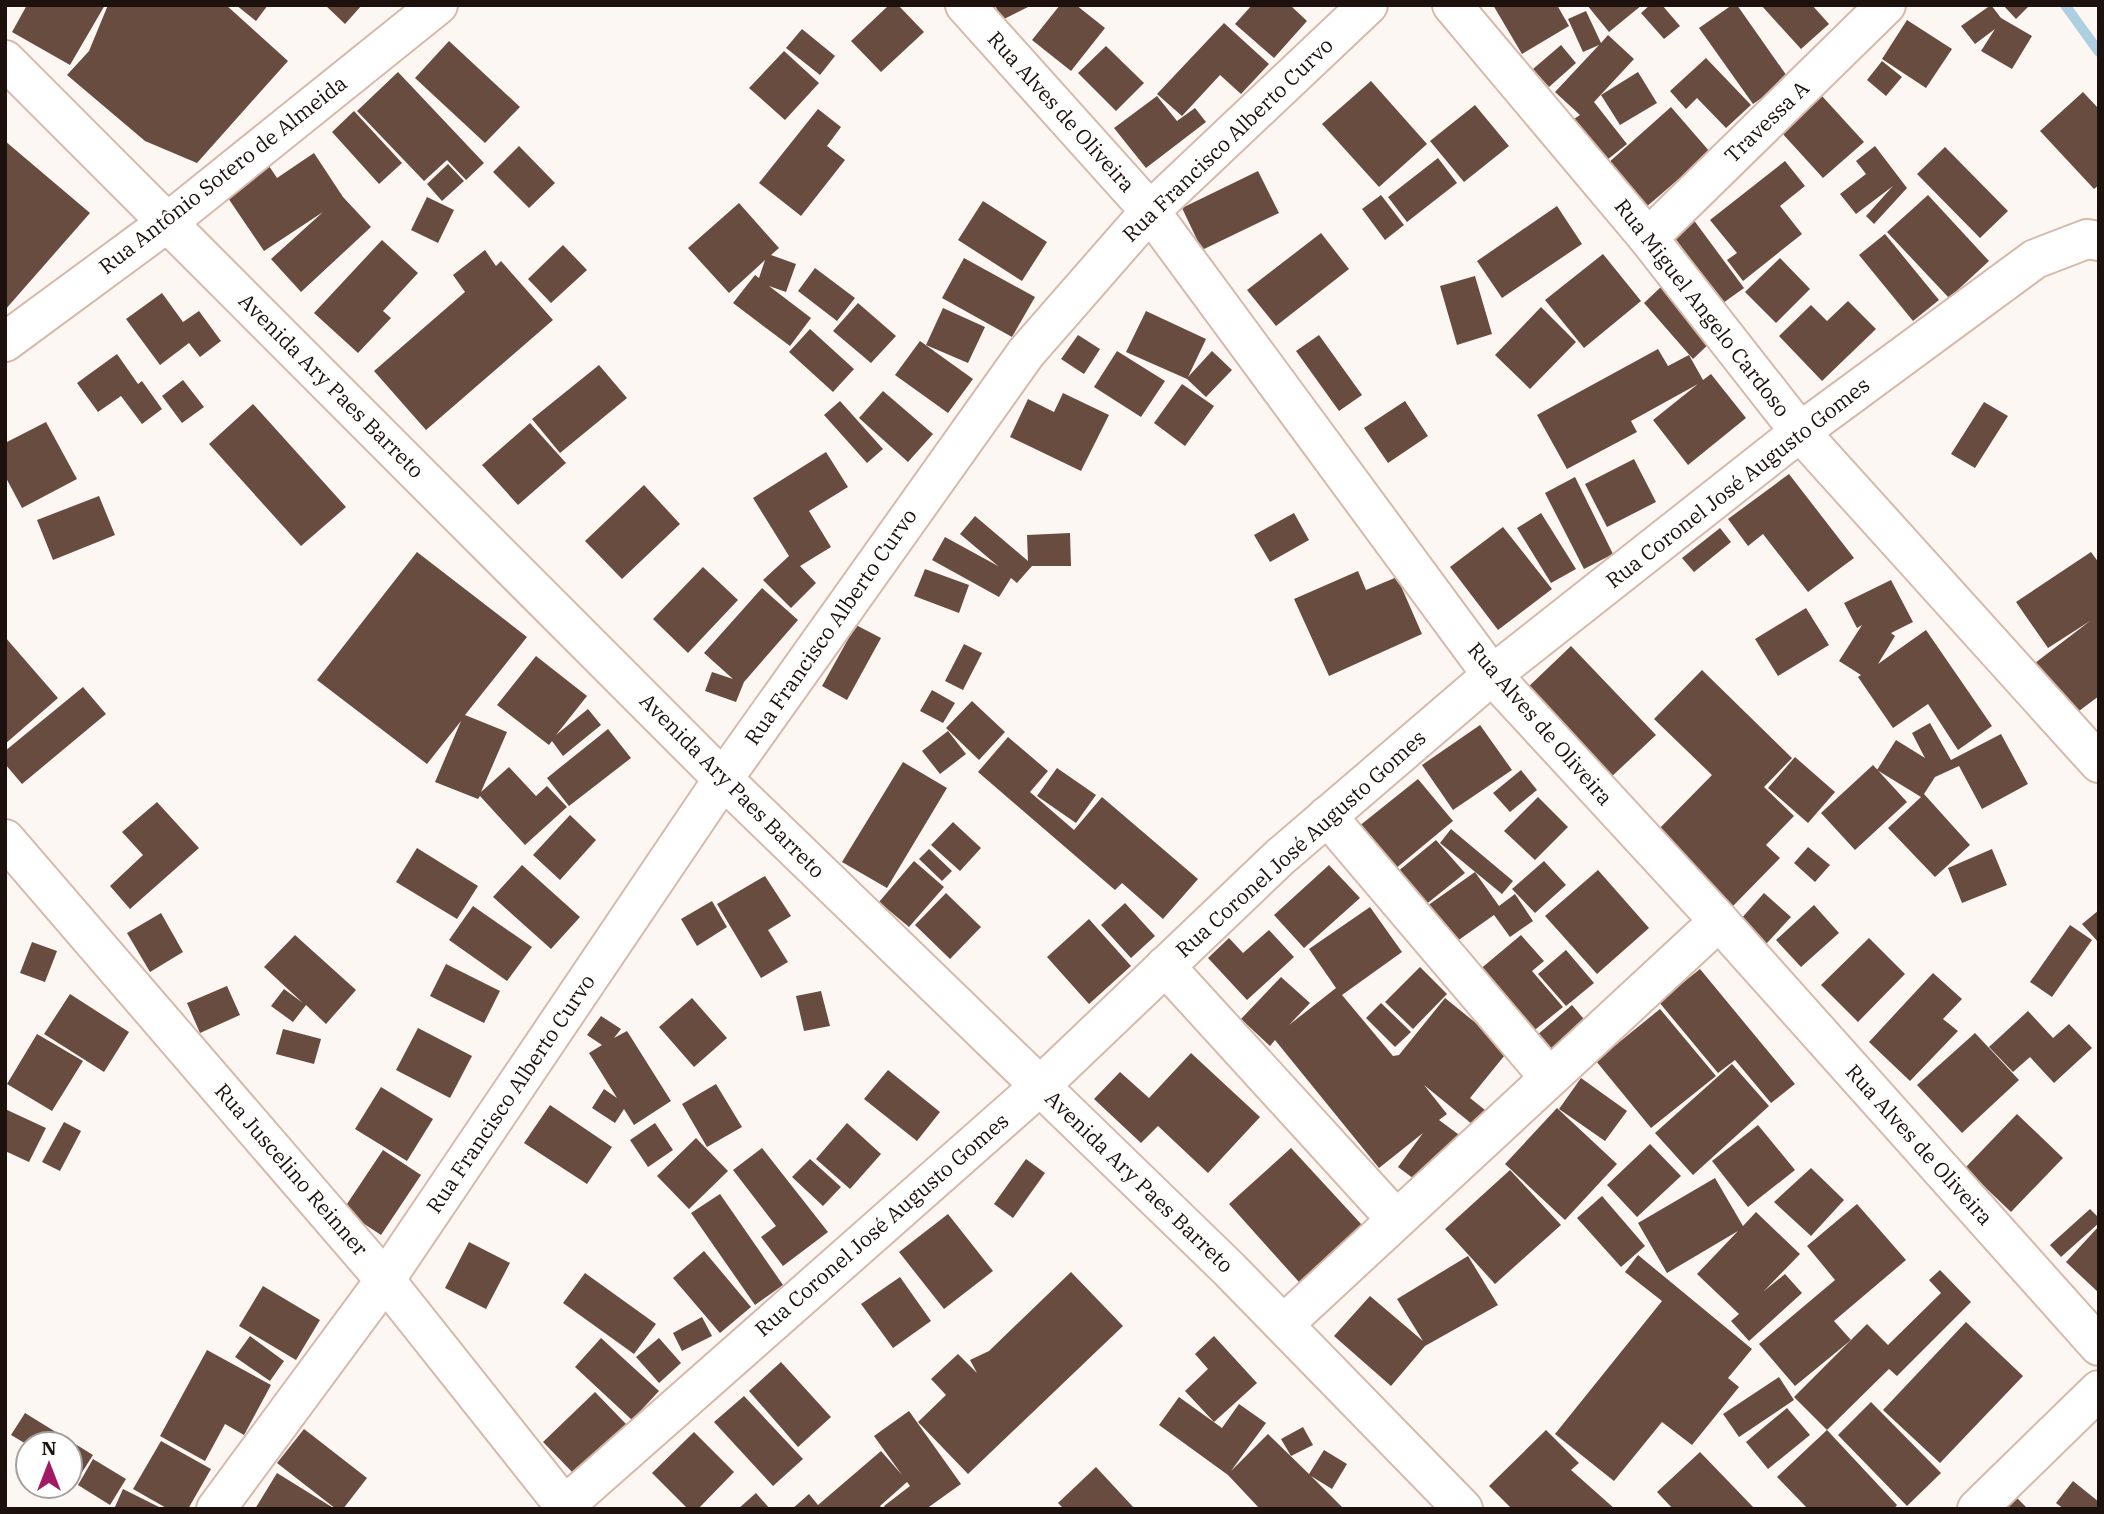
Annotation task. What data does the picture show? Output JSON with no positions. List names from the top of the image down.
{
  "streets": {
    "street": [
      "Rua Alves de Oliveira",
      "Travessa A",
      "Rua Francisco Alberto Curvo",
      "Rua Antônio Sotero de Almeida",
      "Rua Miguel Angelo Cardoso",
      "Avenida Ary Paes Barreto",
      "Rua Coronel José Augusto Gomes",
      "Rua Juscelino Reinner"
    ]
  },
  "crossings": [
    ["Rua Alves de Oliveira", "Rua Francisco Alberto Curvo"],
    ["Rua Alves de Oliveira", "Rua Coronel José Augusto Gomes"],
    ["Travessa A", "Rua Miguel Angelo Cardoso"],
    ["Rua Francisco Alberto Curvo", "Avenida Ary Paes Barreto"],
    ["Rua Francisco Alberto Curvo", "Rua Juscelino Reinner"],
    ["Rua Antônio Sotero de Almeida", "Avenida Ary Paes Barreto"],
    ["Rua Miguel Angelo Cardoso", "Rua Coronel José Augusto Gomes"],
    ["Avenida Ary Paes Barreto", "Rua Coronel José Augusto Gomes"],
    ["Rua Coronel José Augusto Gomes", "Rua Juscelino Reinner"]
  ],
  "north": "top"
}
